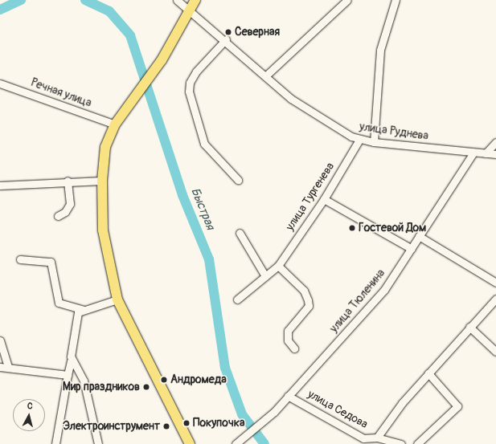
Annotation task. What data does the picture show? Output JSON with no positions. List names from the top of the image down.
{
  "streets": {
    "street": [
      "Речная улица",
      "улица Руднева",
      "улица Тургенева",
      "улица Тюленина",
      "улица Седова"
    ]
  },
  "crossings": [
    ["улица Руднева", "улица Тургенева"],
    ["улица Руднева", "улица Тюленина"],
    ["улица Тюленина", "улица Седова"]
  ],
  "water": ["Быстрая"],
  "places": [
    "Северная",
    "Гостевой Дом",
    "Андромеда",
    "Мир праздников",
    "Покупочка",
    "Электроинструмент"
  ],
  "north": "top"
}
